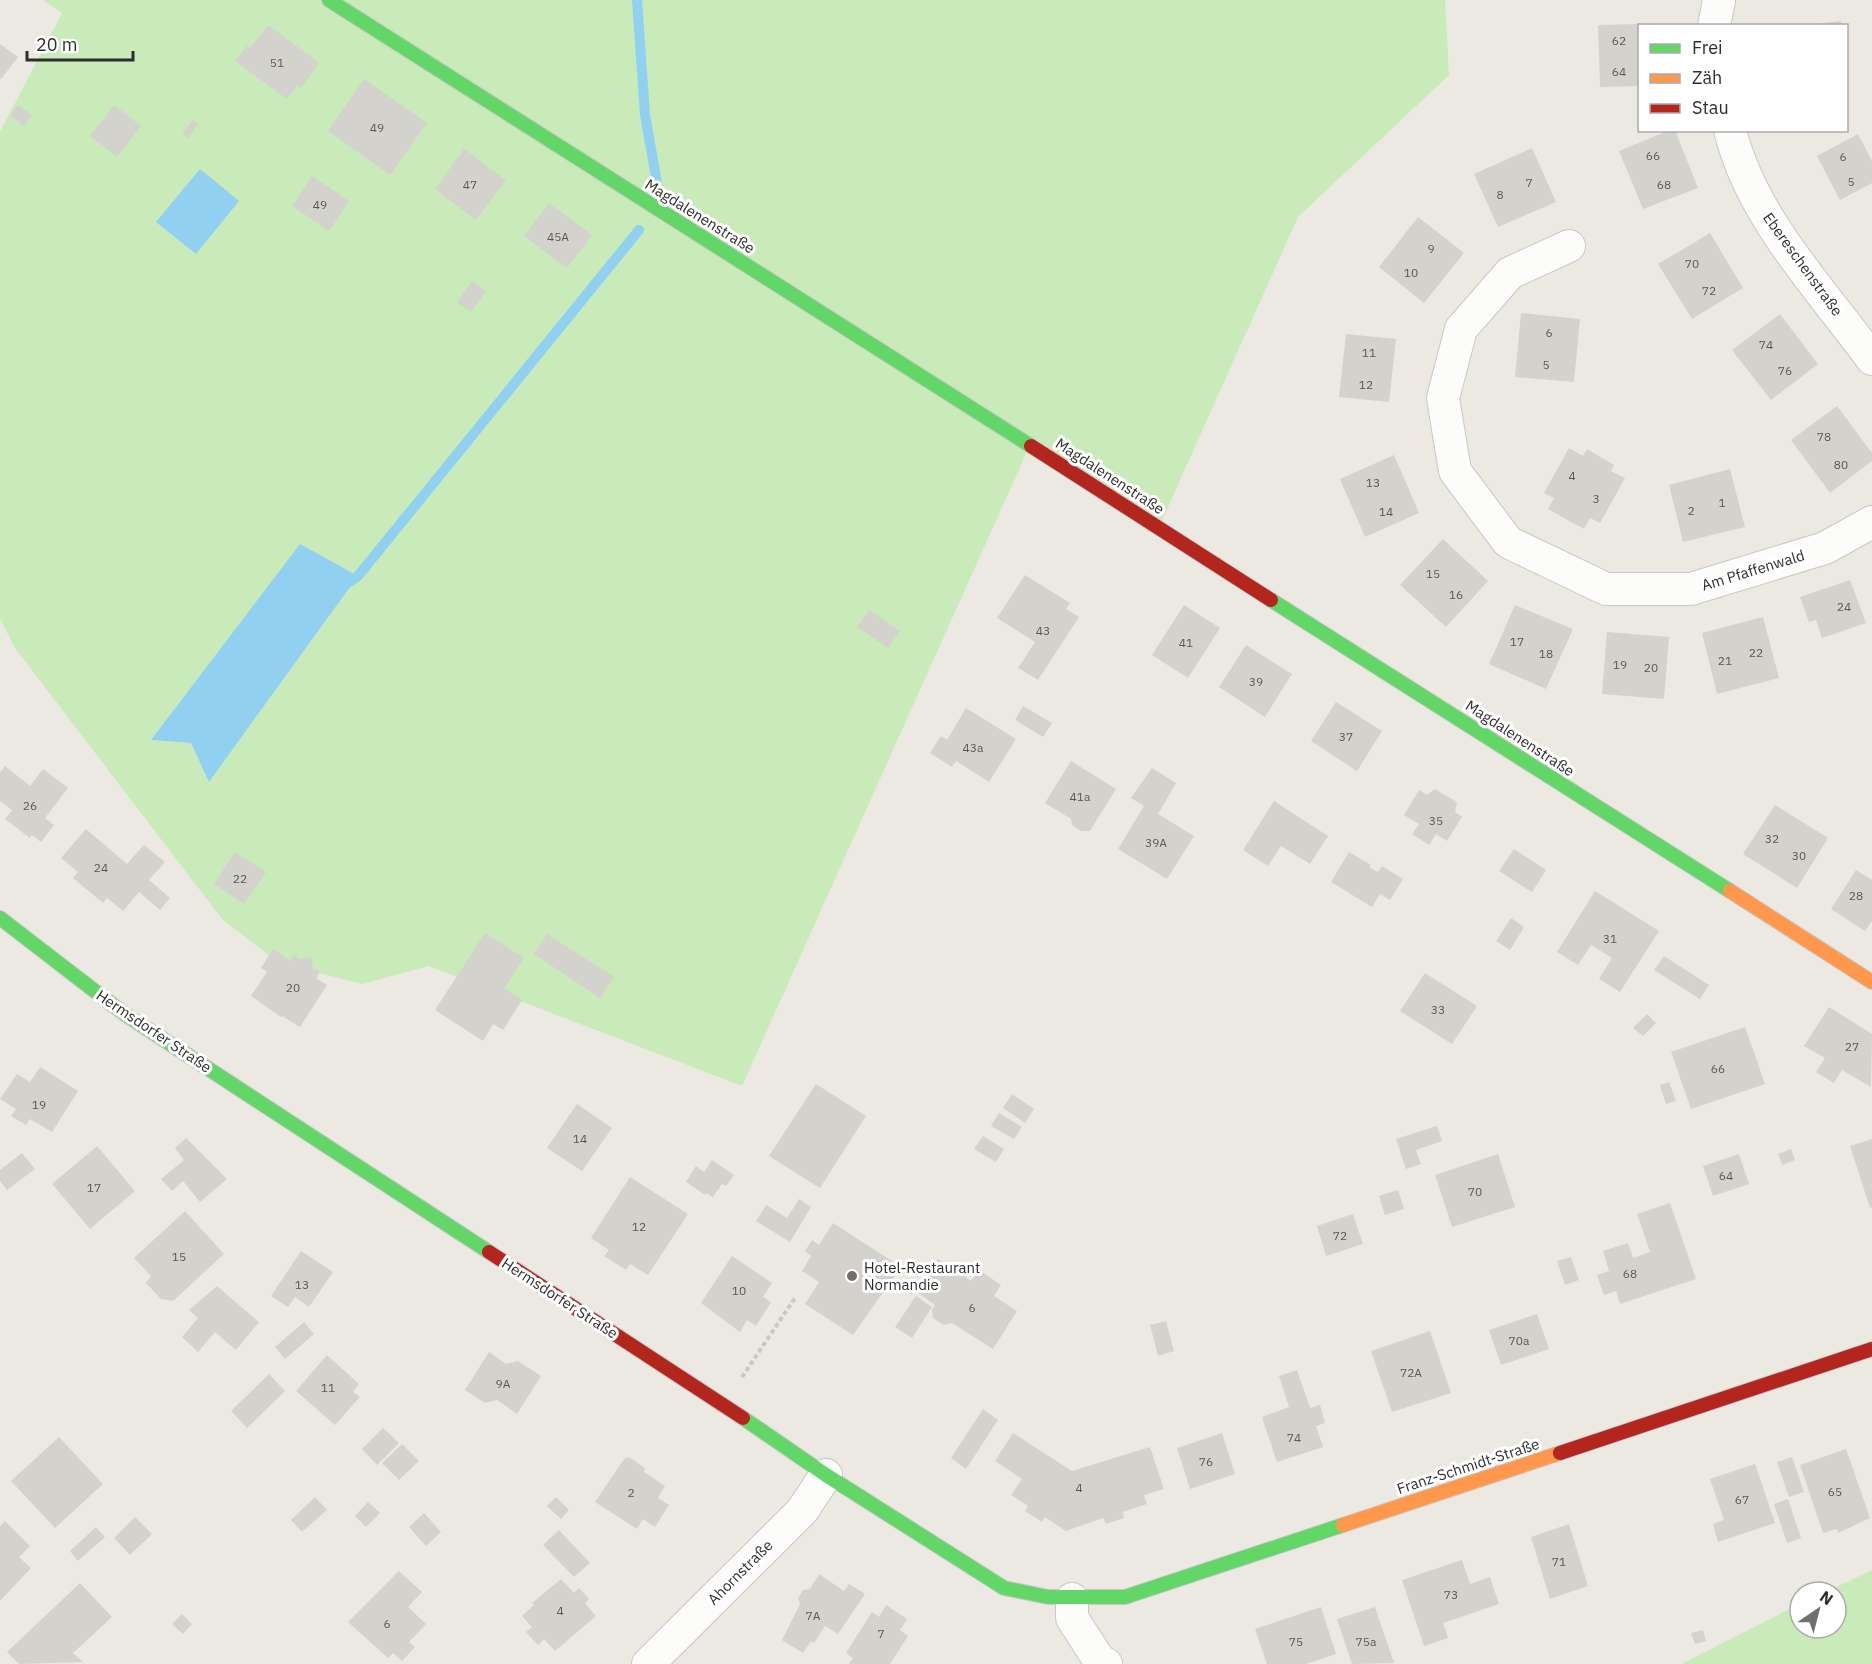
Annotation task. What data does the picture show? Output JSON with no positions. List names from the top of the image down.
{
  "streets": {
    "street": [
      "Magdalenenstraße",
      "Ebereschenstraße",
      "Am Pfaffenwald",
      "Hermsdorfer Straße",
      "Franz-Schmidt-Straße",
      "Ahornstraße"
    ]
  },
  "crossings": [
    ["Hermsdorfer Straße", "Franz-Schmidt-Straße"],
    ["Hermsdorfer Straße", "Ahornstraße"]
  ],
  "places": ["Hotel-Restaurant Normandie"],
  "house_numbers": [
    "62",
    "51",
    "64",
    "49",
    "66",
    "6",
    "5",
    "7",
    "47",
    "68",
    "8",
    "49",
    "45A",
    "9",
    "70",
    "10",
    "72",
    "6",
    "74",
    "11",
    "5",
    "76",
    "12",
    "78",
    "80",
    "4",
    "13",
    "3",
    "1",
    "2",
    "14",
    "15",
    "16",
    "24",
    "43",
    "17",
    "41",
    "22",
    "18",
    "21",
    "19",
    "20",
    "39",
    "37",
    "43a",
    "41a",
    "26",
    "35",
    "32",
    "39A",
    "30",
    "24",
    "22",
    "28",
    "31",
    "20",
    "33",
    "27",
    "66",
    "19",
    "14",
    "64",
    "17",
    "70",
    "12",
    "72",
    "15",
    "68",
    "13",
    "10",
    "6",
    "70a",
    "72A",
    "9A",
    "11",
    "74",
    "76",
    "4",
    "65",
    "2",
    "67",
    "71",
    "73",
    "4",
    "7A",
    "6",
    "7",
    "75",
    "75a"
  ],
  "legend": ["Frei", "Zäh", "Stau"],
  "scale_bar": "20 m",
  "north": "top right"
}
